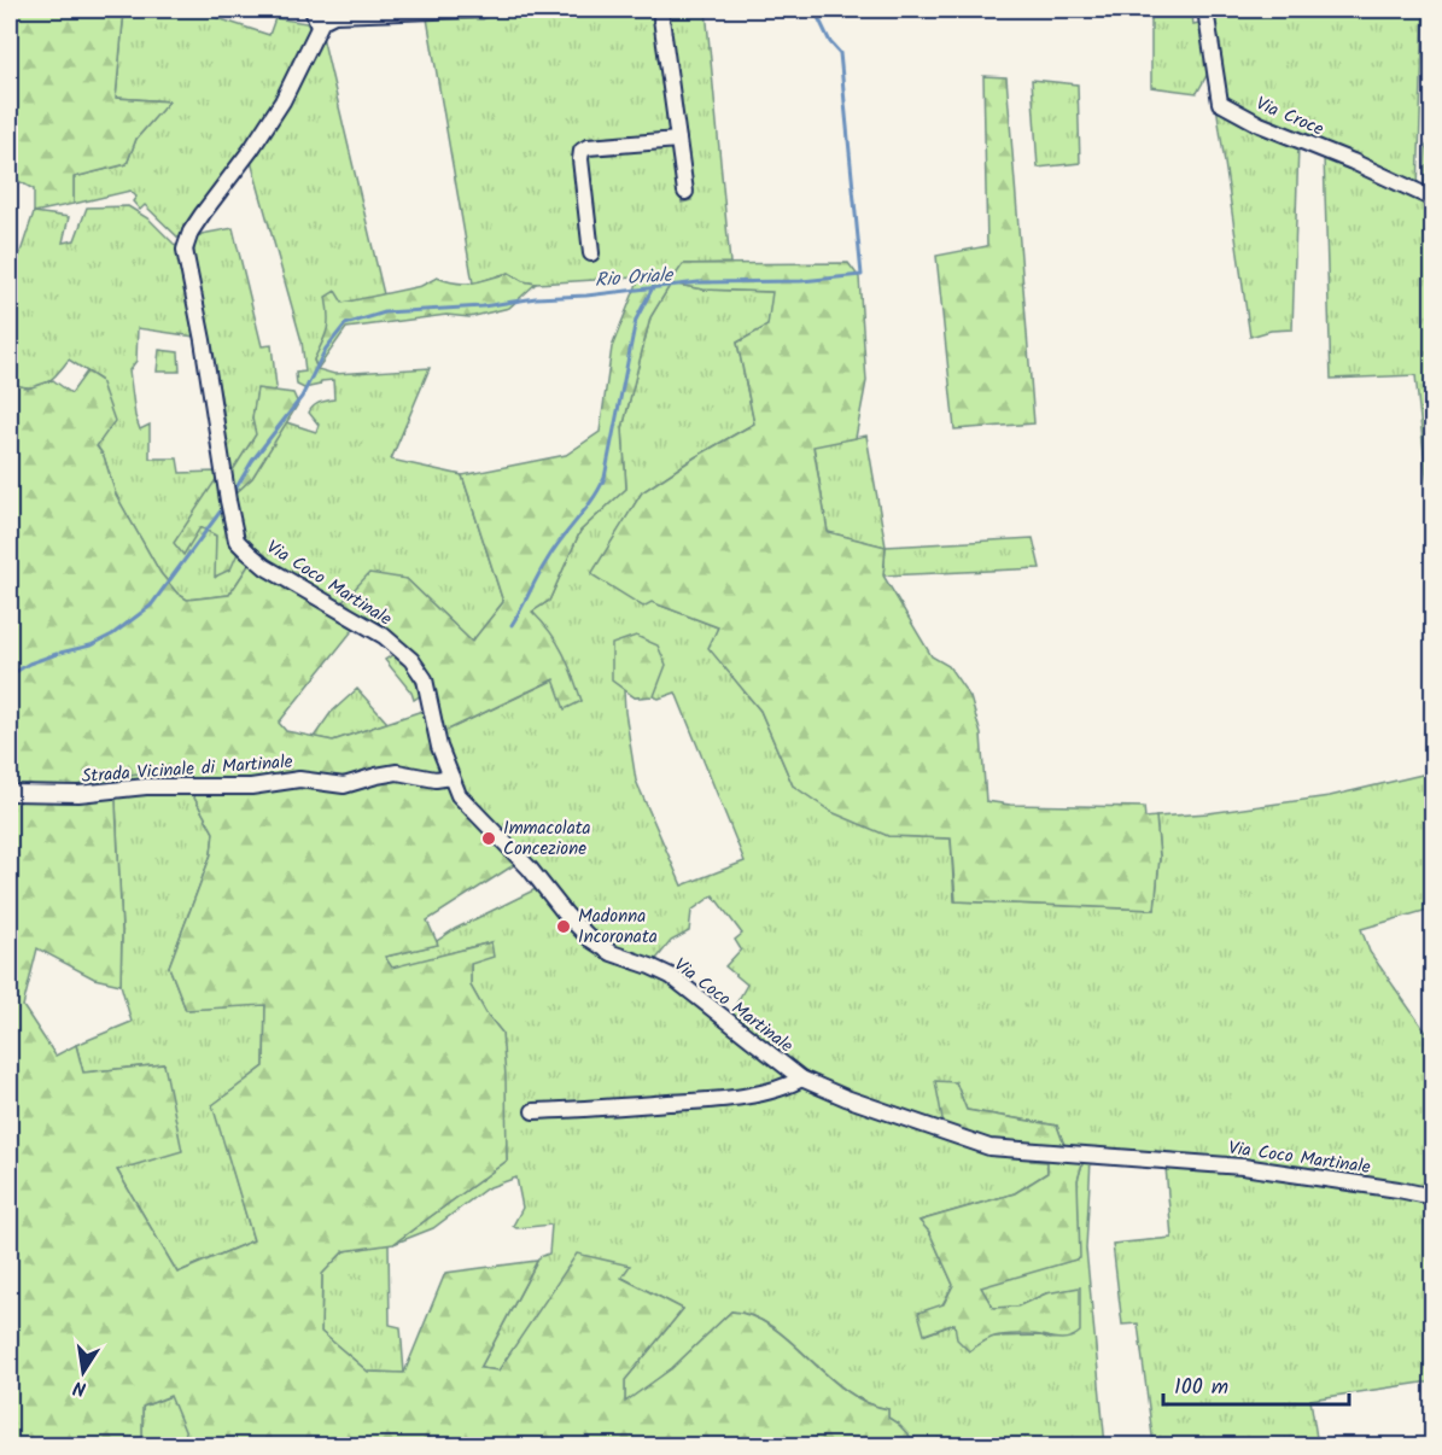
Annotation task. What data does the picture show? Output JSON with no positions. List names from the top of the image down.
{
  "streets": {
    "street": ["Via Croce", "Via Coco Martinale", "Strada Vicinale di Martinale"]
  },
  "crossings": [
    ["Via Coco Martinale", "Strada Vicinale di Martinale"]
  ],
  "water": ["Rio Oriale"],
  "places": ["Immacolata Concezione", "Madonna Incoronata"],
  "scale_bar": "100 m",
  "north": "bottom"
}
